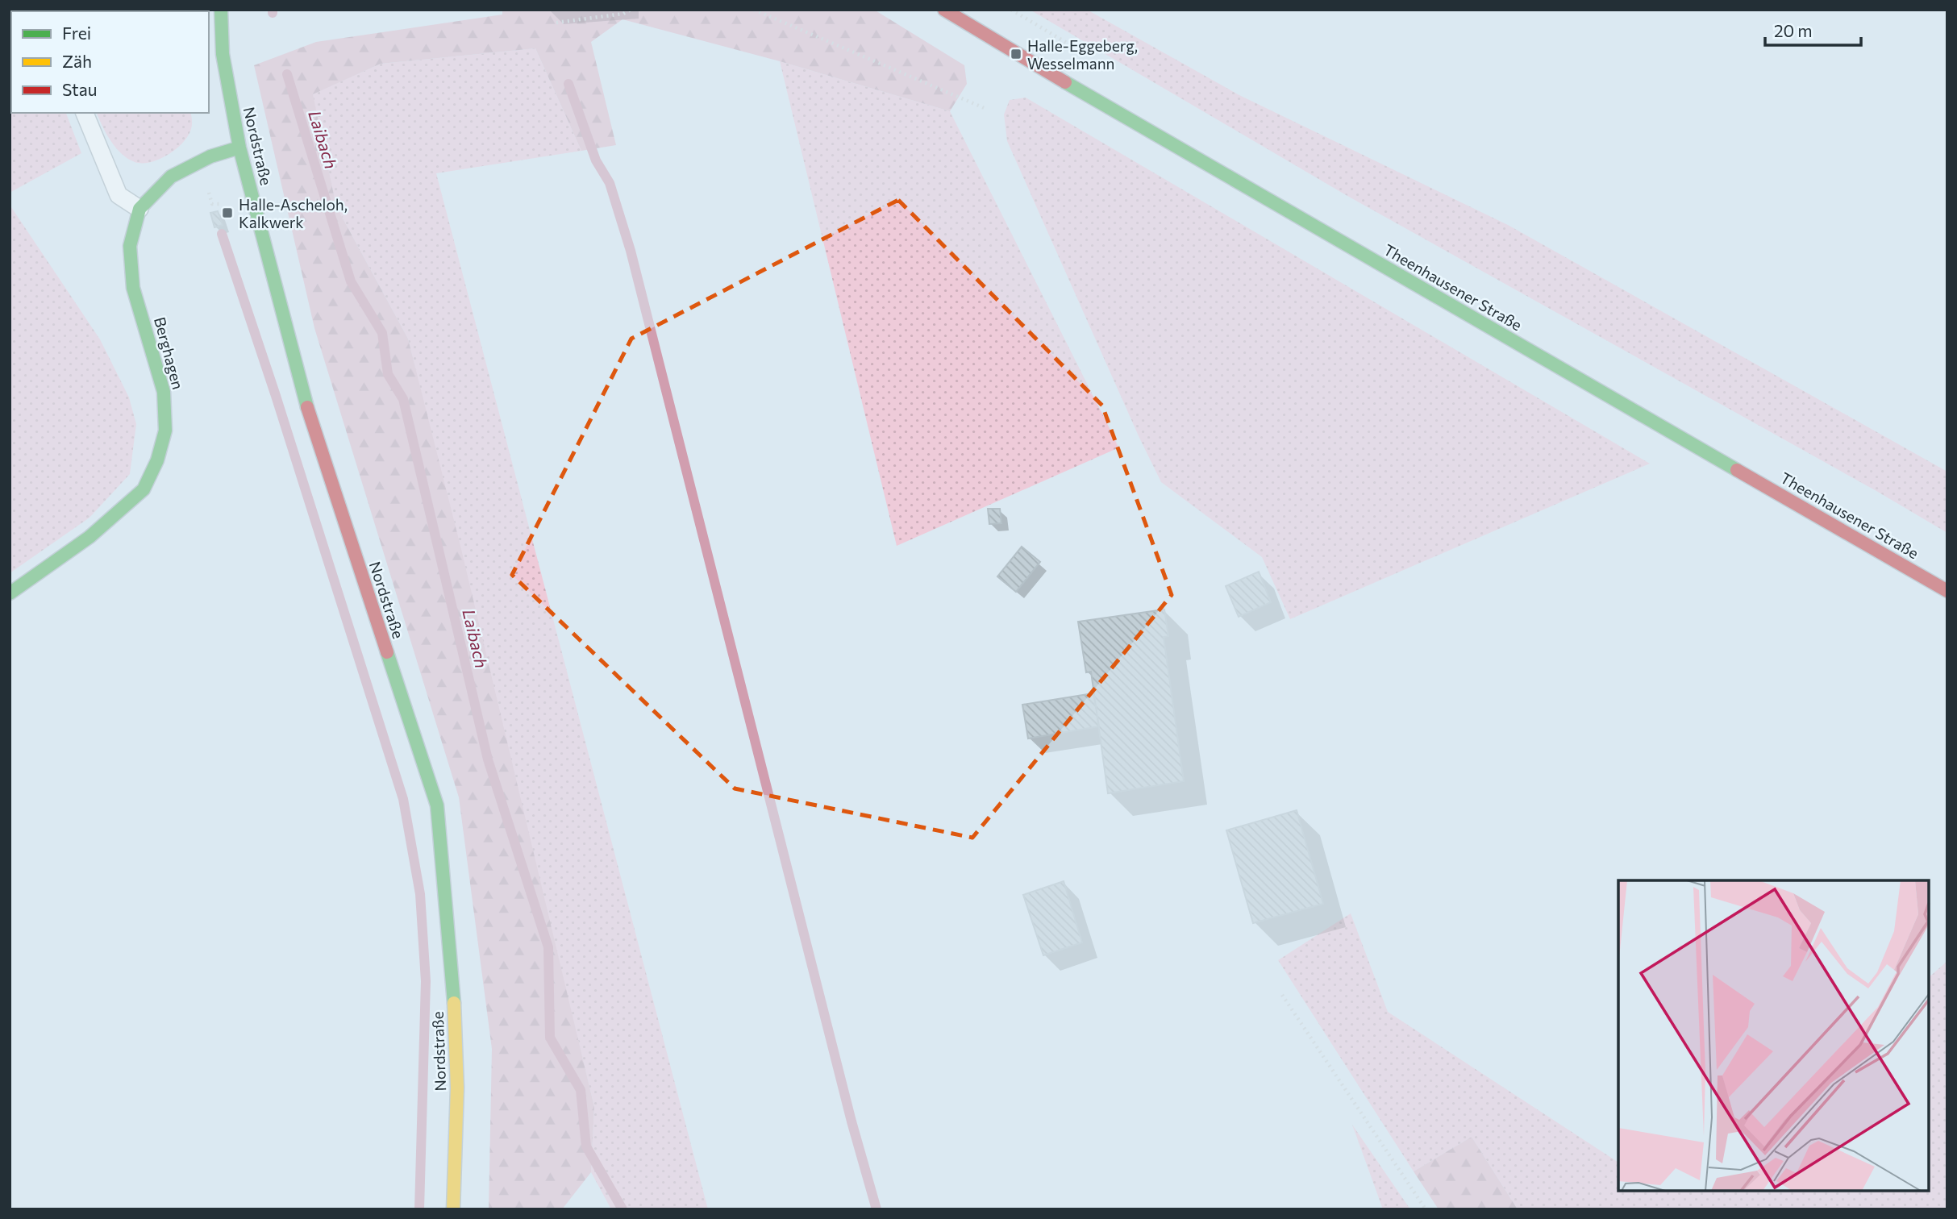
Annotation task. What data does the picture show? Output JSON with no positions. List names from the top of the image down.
{
  "streets": {
    "street": ["Nordstraße", "Theenhausener Straße", "Berghagen"]
  },
  "crossings": [
    ["Nordstraße", "Berghagen"]
  ],
  "water": ["Laibach"],
  "places": {
    "transit": ["Halle-Eggeberg, Wesselmann", "Halle-Ascheloh, Kalkwerk"]
  },
  "legend": ["Frei", "Zäh", "Stau"],
  "scale_bar": "20 m"
}
